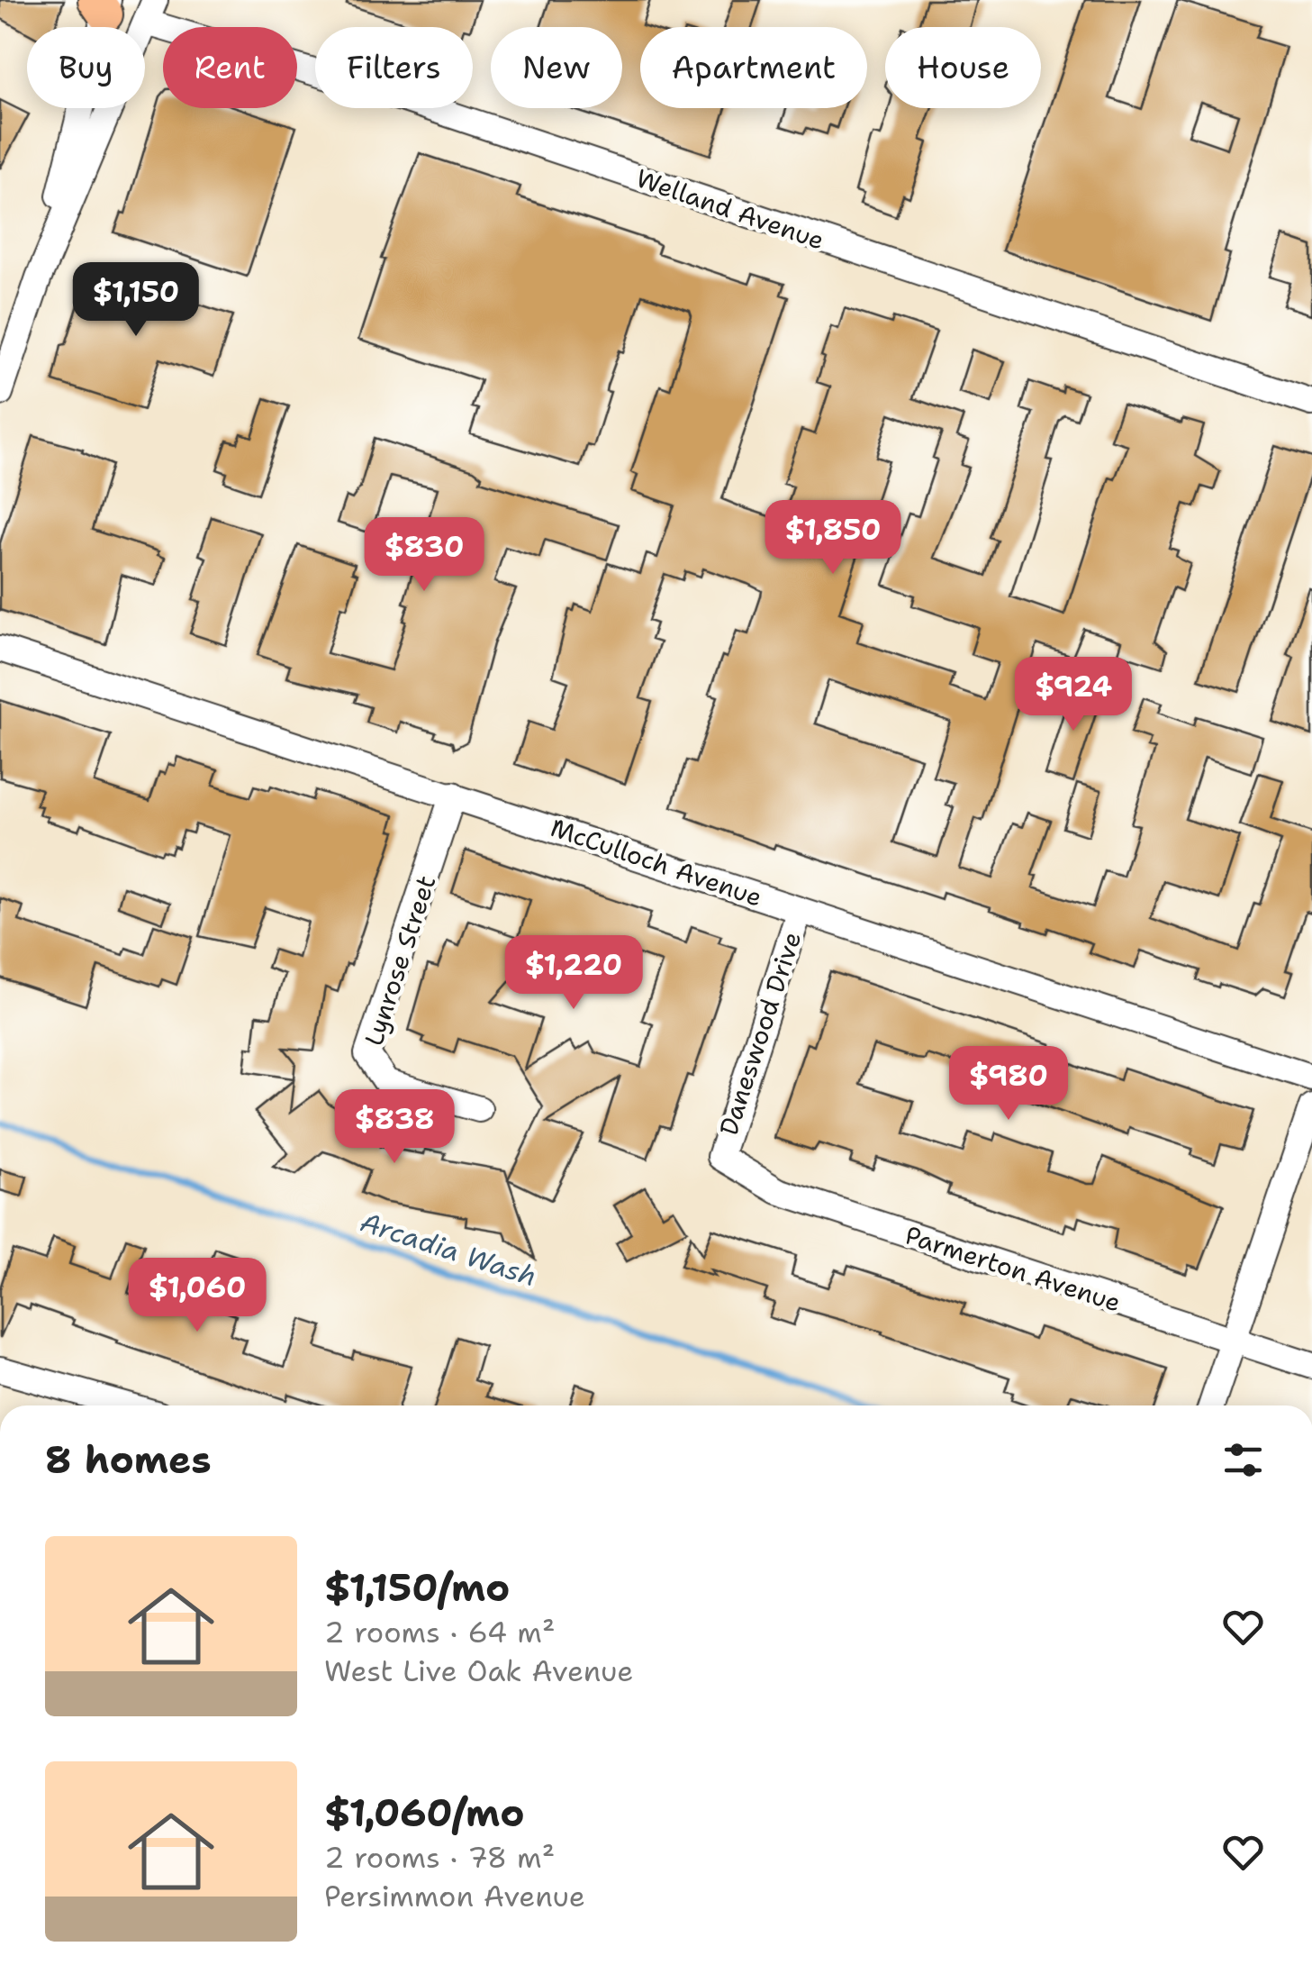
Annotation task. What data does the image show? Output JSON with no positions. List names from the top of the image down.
{
  "streets": {
    "street": [
      "Welland Avenue",
      "McCulloch Avenue",
      "Lynrose Street",
      "Daneswood Drive",
      "Parmerton Avenue"
    ]
  },
  "crossings": [
    ["McCulloch Avenue", "Lynrose Street"],
    ["McCulloch Avenue", "Daneswood Drive"],
    ["Daneswood Drive", "Parmerton Avenue"]
  ],
  "water": ["Arcadia Wash"],
  "page": {
    "chip": [
      "Buy",
      "Rent",
      "Filters",
      "New",
      "Apartment",
      "House"
    ],
    "price": [
      "$1,150",
      "$1,850",
      "$830",
      "$924",
      "$1,220",
      "$980",
      "$838",
      "$1,060"
    ],
    "heading": "8 homes",
    "list": [
      {
        "name": "$1,150/mo",
        "note": "2 rooms · 64 m² · West Live Oak Avenue"
      },
      {
        "name": "$1,060/mo",
        "note": "2 rooms · 78 m² · Persimmon Avenue"
      }
    ]
  }
}
